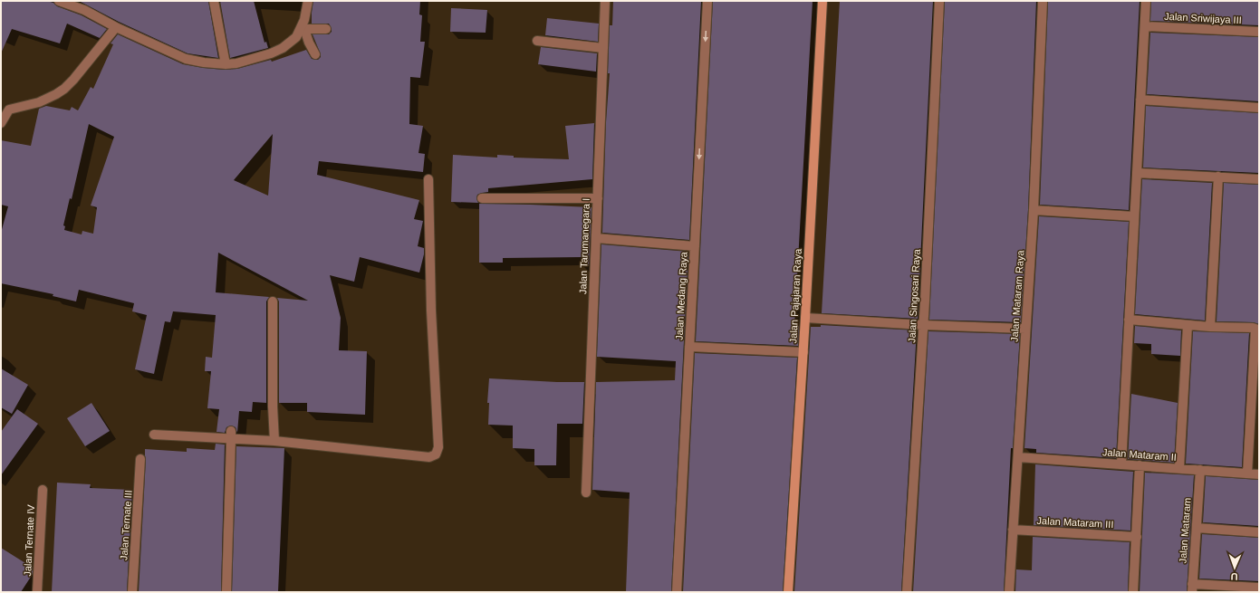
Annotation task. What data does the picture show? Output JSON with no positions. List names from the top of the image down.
{
  "streets": {
    "street": [
      "Jalan Sriwijaya III",
      "Jalan Tarumanegara I",
      "Jalan Medang Raya",
      "Jalan Pajajaran Raya",
      "Jalan Singosari Raya",
      "Jalan Mataram Raya",
      "Jalan Mataram II",
      "Jalan Mataram III",
      "Jalan Ternate III",
      "Jalan Mataram",
      "Jalan Ternate IV"
    ]
  },
  "crossings": [
    ["Jalan Mataram Raya", "Jalan Mataram II"],
    ["Jalan Mataram Raya", "Jalan Mataram III"],
    ["Jalan Mataram II", "Jalan Mataram"]
  ],
  "one_way": ["Jalan Medang Raya"],
  "north": "bottom"
}
